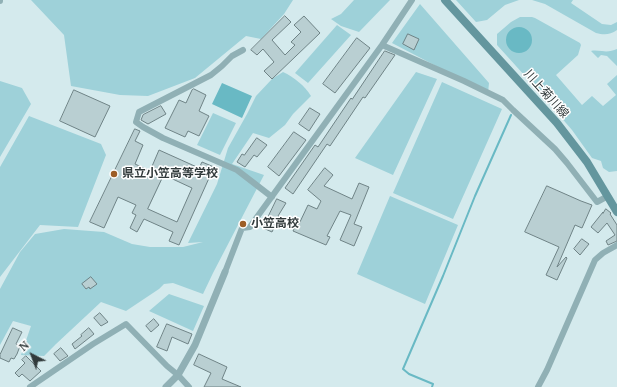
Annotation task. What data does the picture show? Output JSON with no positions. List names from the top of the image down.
{
  "streets": {
    "main road": ["川上菊川線"]
  },
  "places": ["県立小笠高等学校", "小笠高校"],
  "north": "top left"
}
